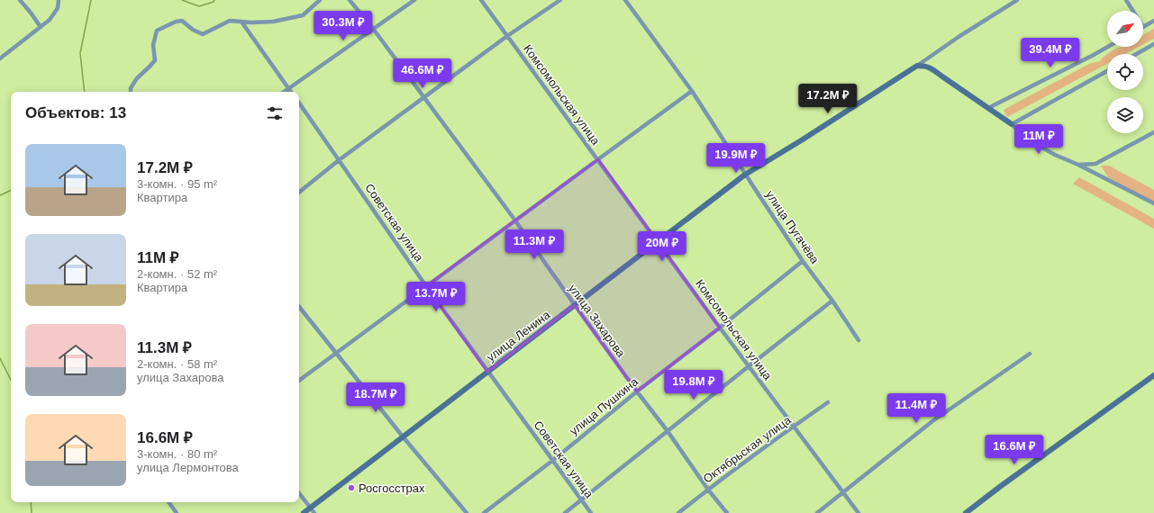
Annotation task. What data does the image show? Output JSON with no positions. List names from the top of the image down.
{
  "streets": {
    "street": [
      "Комсомольская улица",
      "Советская улица",
      "улица Пугачёва",
      "улица Захарова",
      "улица Ленина",
      "улица Пушкина",
      "Октябрьская улица"
    ]
  },
  "crossings": [
    ["Комсомольская улица", "улица Ленина"],
    ["Комсомольская улица", "улица Пушкина"],
    ["Комсомольская улица", "Октябрьская улица"],
    ["Советская улица", "улица Ленина"],
    ["Советская улица", "улица Пушкина"],
    ["улица Пугачёва", "улица Ленина"],
    ["улица Пугачёва", "улица Пушкина"],
    ["улица Захарова", "улица Ленина"],
    ["улица Захарова", "улица Пушкина"],
    ["улица Захарова", "Октябрьская улица"]
  ],
  "places": ["Росгосстрах"],
  "north": "top right",
  "page": {
    "price": [
      "30.3M ₽",
      "39.4M ₽",
      "46.6M ₽",
      "17.2M ₽",
      "11M ₽",
      "19.9M ₽",
      "11.3M ₽",
      "20M ₽",
      "13.7M ₽",
      "19.8M ₽",
      "18.7M ₽",
      "11.4M ₽",
      "16.6M ₽"
    ],
    "heading": "Объектов: 13",
    "list": [
      {
        "name": "17.2M ₽",
        "note": "3-комн. · 95 m² · Квартира"
      },
      {
        "name": "11M ₽",
        "note": "2-комн. · 52 m² · Квартира"
      },
      {
        "name": "11.3M ₽",
        "note": "2-комн. · 58 m² · улица Захарова"
      },
      {
        "name": "16.6M ₽",
        "note": "3-комн. · 80 m² · улица Лермонтова"
      }
    ]
  }
}
